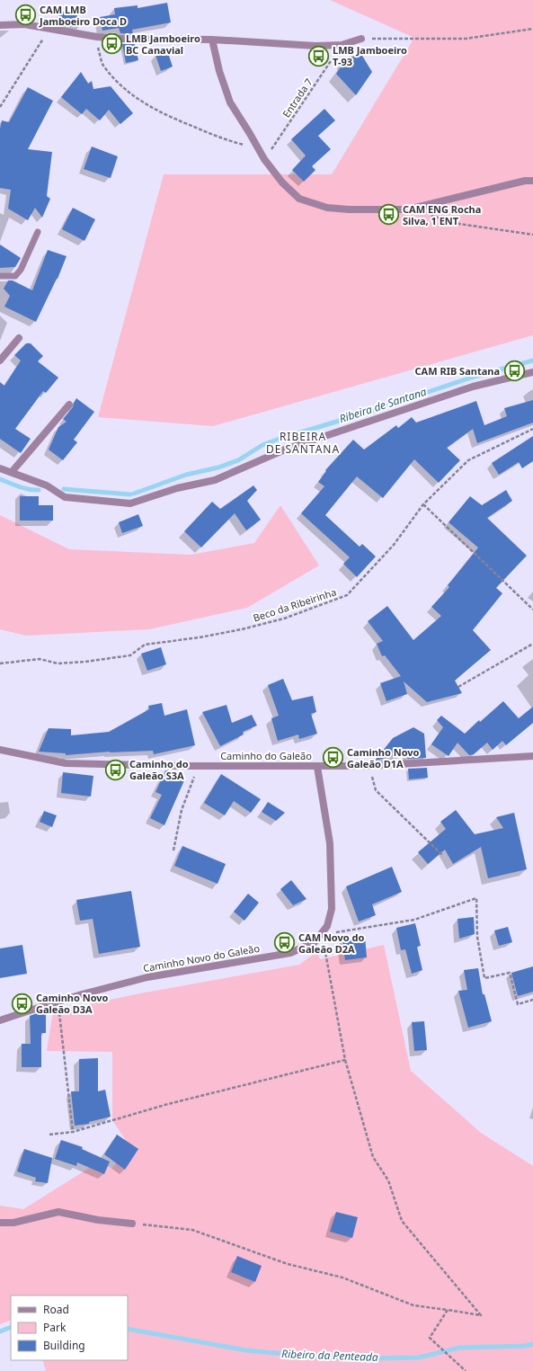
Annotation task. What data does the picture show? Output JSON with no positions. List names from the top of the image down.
{
  "streets": {
    "street": ["Caminho do Galeão", "Caminho Novo do Galeão"],
    "path": ["Entrada 7", "Beco da Ribeirinha"]
  },
  "crossings": [
    ["Caminho do Galeão", "Caminho Novo do Galeão"]
  ],
  "districts": ["RIBEIRA DE SANTANA"],
  "water": ["Ribeira de Santana", "Ribeiro da Penteada"],
  "places": {
    "bus stop": [
      "CAM LMB Jamboeiro Doca D",
      "LMB Jamboeiro BC Canavial",
      "LMB Jamboeiro T-93",
      "CAM ENG Rocha Silva, 1 ENT",
      "CAM RIB Santana",
      "Caminho Novo Galeão D1A",
      "Caminho do Galeão S3A",
      "CAM Novo do Galeão D2A",
      "Caminho Novo Galeão D3A"
    ]
  },
  "legend": ["Road", "Park", "Building"]
}
